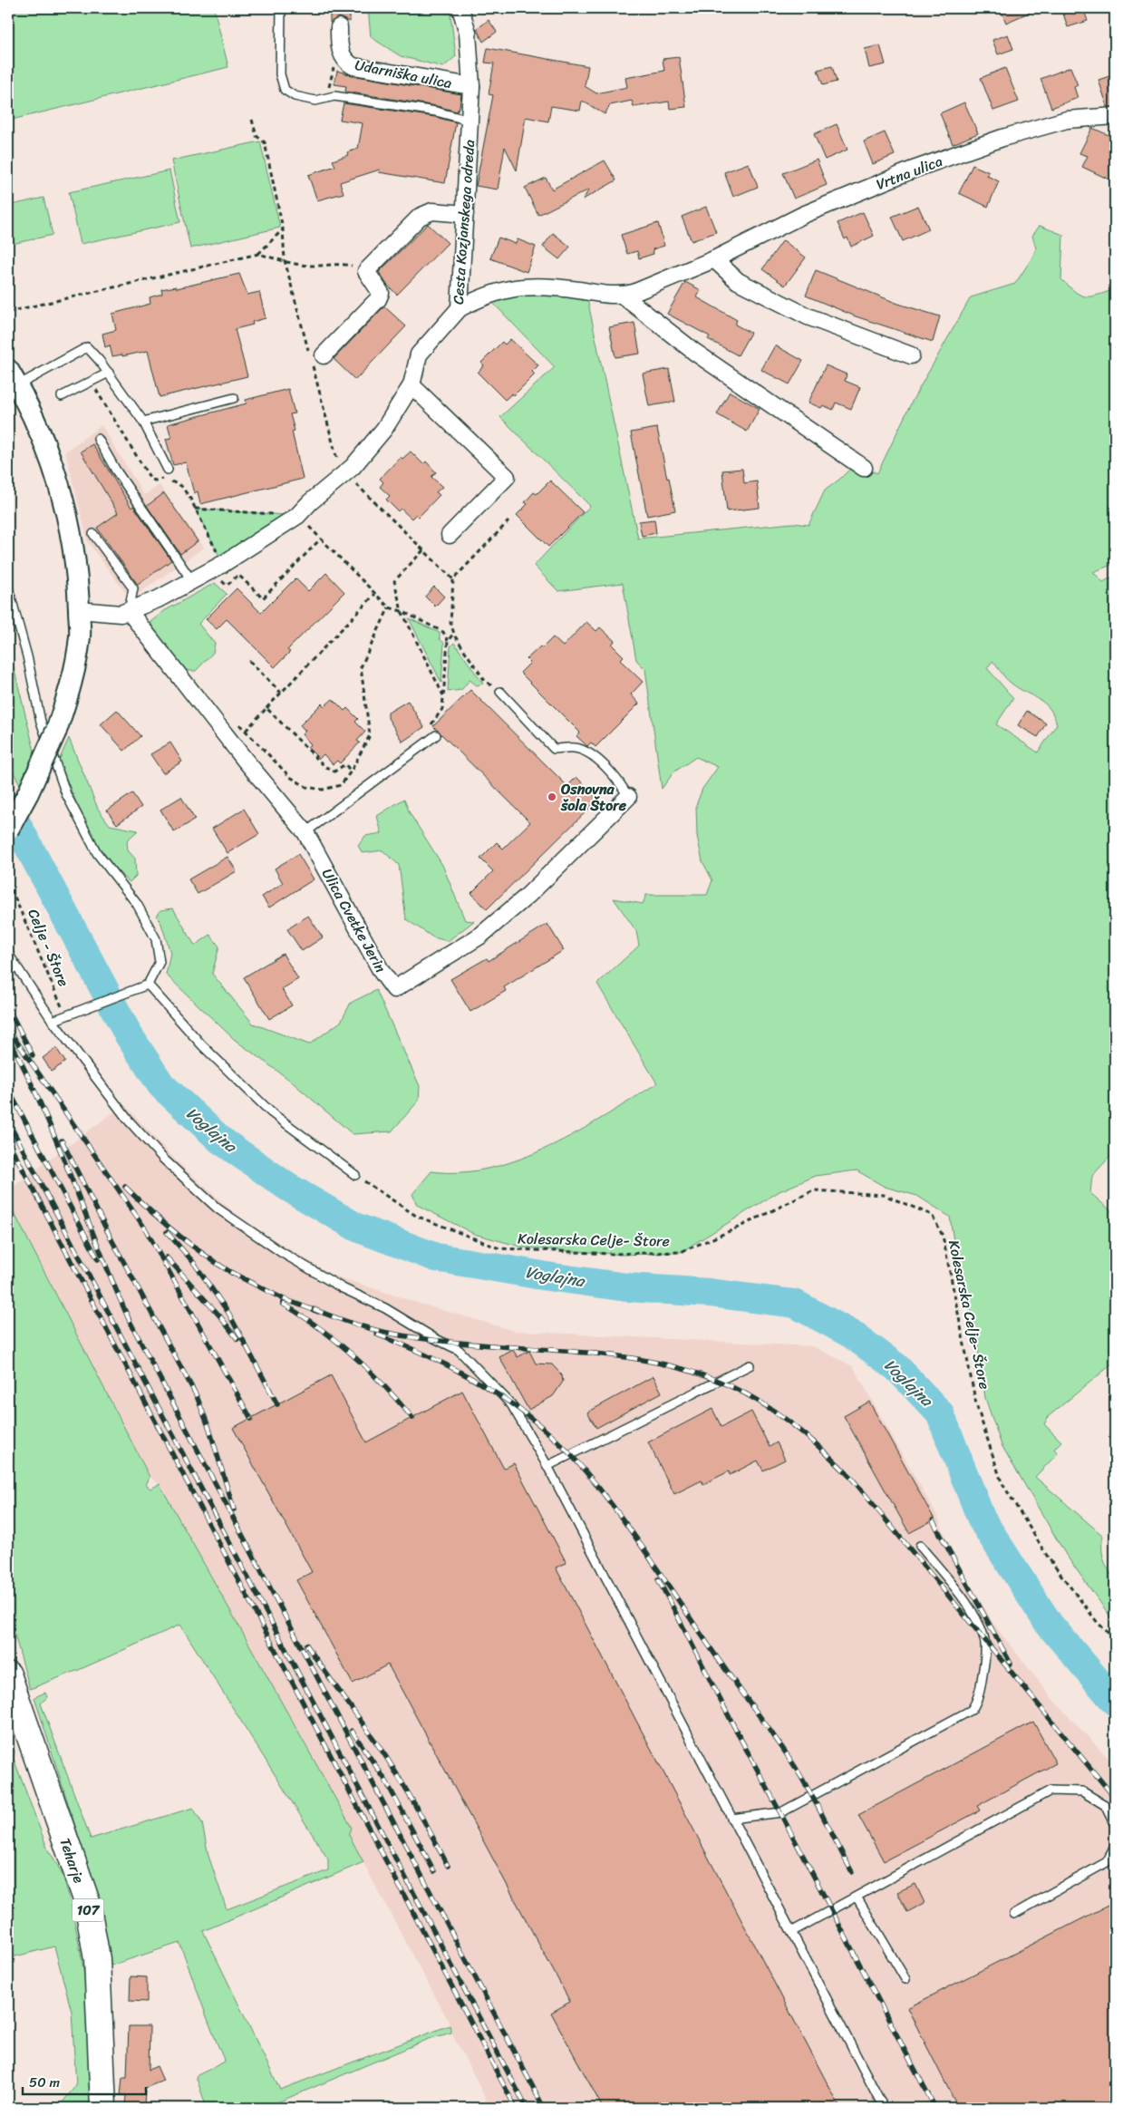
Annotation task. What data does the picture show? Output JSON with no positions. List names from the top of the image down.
{
  "streets": {
    "main road": ["Teharje", "107"],
    "street": [
      "Udarniška ulica",
      "Vrtna ulica",
      "Cesta Kozjanskega odreda",
      "Ulica Cvetke Jerin"
    ],
    "path": ["Celje - Štore", "Kolesarska Celje- Štore"]
  },
  "crossings": [
    ["Udarniška ulica", "Cesta Kozjanskega odreda"],
    ["Vrtna ulica", "Cesta Kozjanskega odreda"],
    ["Cesta Kozjanskega odreda", "Ulica Cvetke Jerin"]
  ],
  "water": ["Voglajna"],
  "places": ["Osnovna šola Štore"],
  "scale_bar": "50 m"
}
